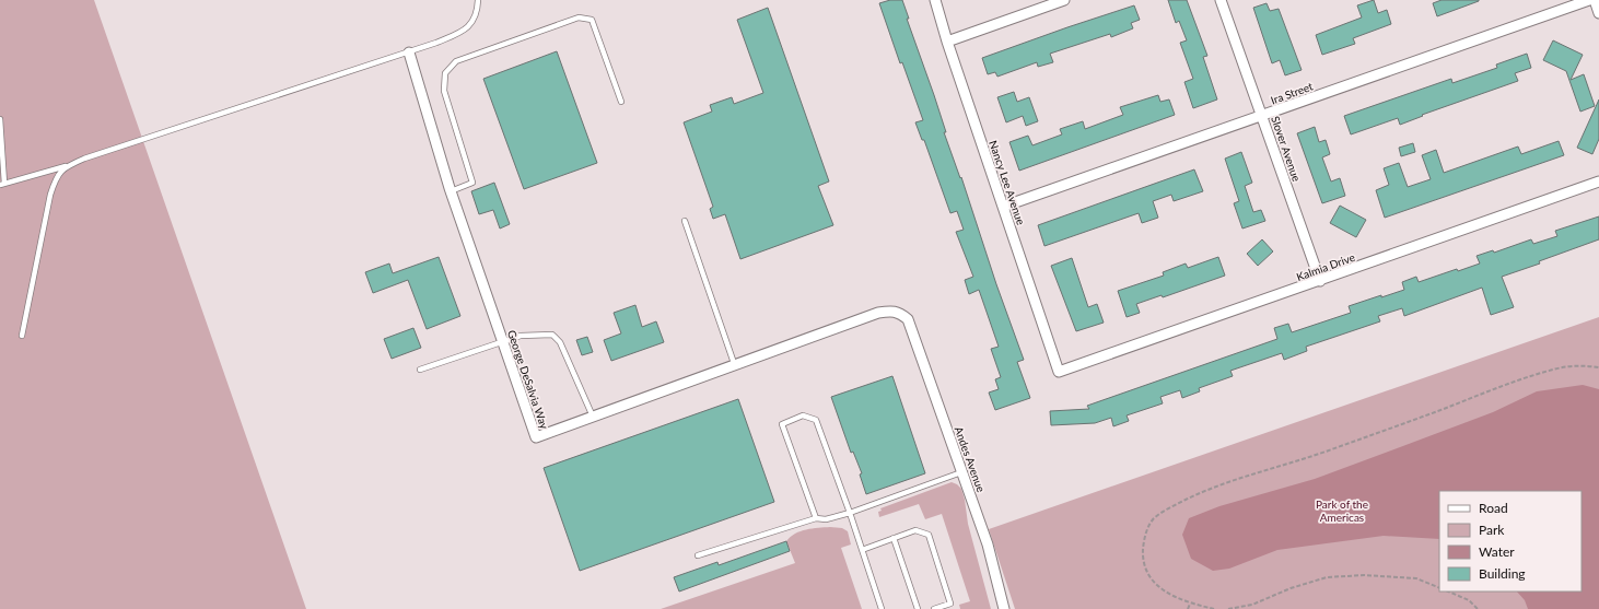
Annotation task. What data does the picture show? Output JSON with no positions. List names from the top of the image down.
{
  "streets": {
    "street": [
      "Ira Street",
      "Slover Avenue",
      "Nancy Lee Avenue",
      "Kalmia Drive",
      "George DeSalvia Way",
      "Andes Avenue"
    ]
  },
  "crossings": [
    ["Ira Street", "Slover Avenue"],
    ["Ira Street", "Nancy Lee Avenue"],
    ["Slover Avenue", "Kalmia Drive"],
    ["Nancy Lee Avenue", "Kalmia Drive"],
    ["George DeSalvia Way", "Andes Avenue"]
  ],
  "parks": ["Park of the Americas"],
  "legend": [
    "Road",
    "Park",
    "Water",
    "Building"
  ]
}
